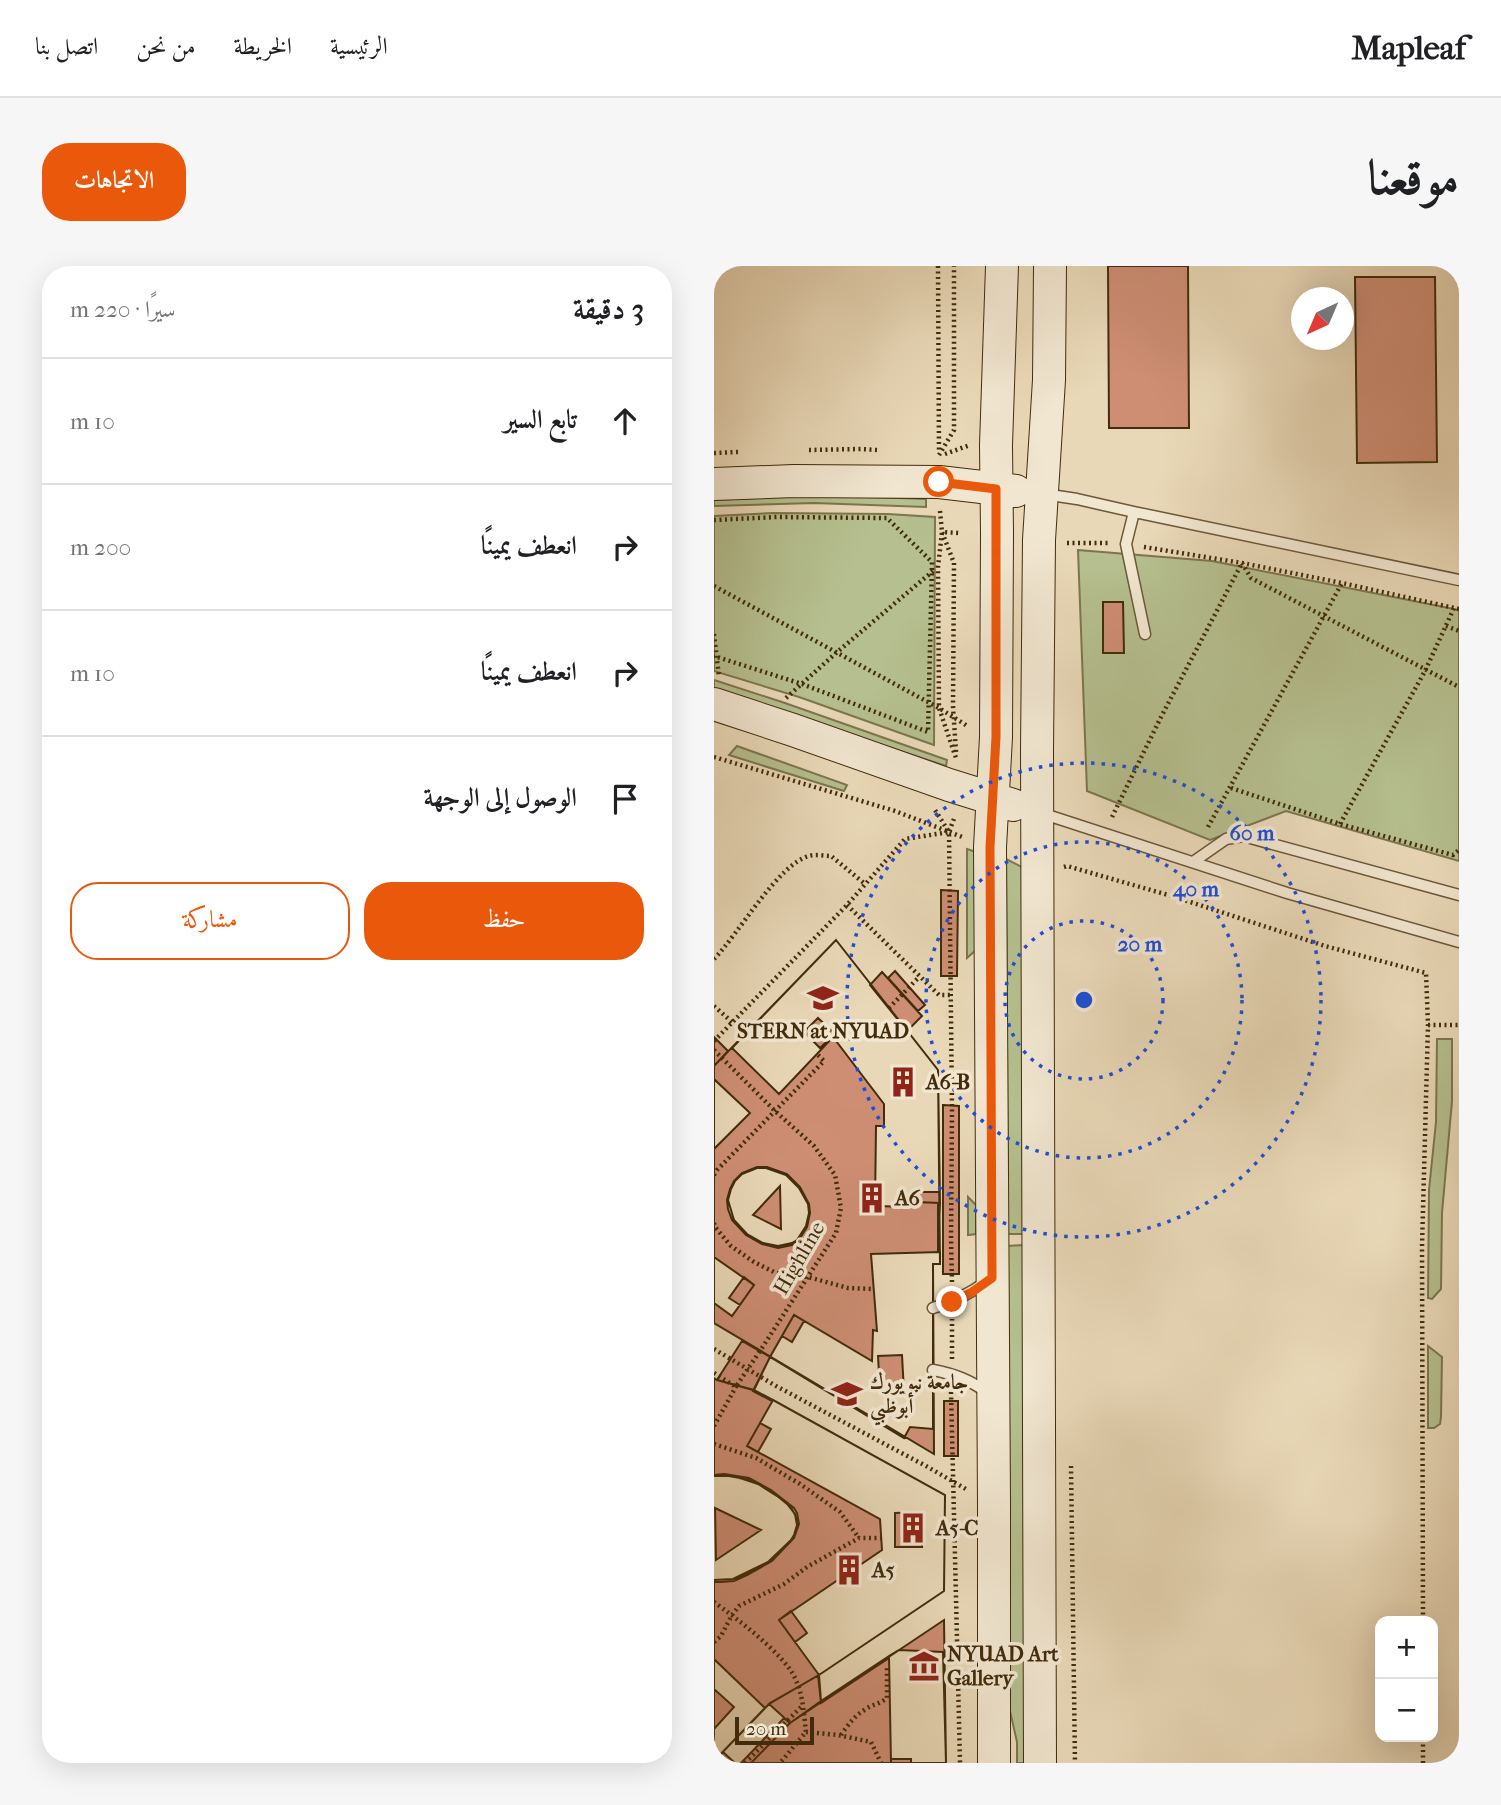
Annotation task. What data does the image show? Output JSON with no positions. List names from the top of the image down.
{
  "streets": {
    "path": ["Highline"]
  },
  "places": {
    "school or university": ["STERN at NYUAD", "جامعة نيويورك أبوظبي"],
    "building": [
      "A6-B",
      "A6",
      "A5-C",
      "A5"
    ],
    "museum": ["NYUAD Art Gallery"]
  },
  "scale_bar": "20 m",
  "north": "bottom left",
  "page": {
    "header": "Mapleaf",
    "nav": [
      "الرئيسية",
      "الخريطة",
      "من نحن",
      "اتصل بنا"
    ],
    "title": "موقعنا",
    "buttons": [
      "الاتجاهات",
      ["حفظ", "مشاركة"]
    ],
    "heading": ["3 دقيقة", "سيرًا · 220 m"],
    "list": [
      ["تابع السير", "10 m"],
      ["انعطف يمينًا", "200 m"],
      ["انعطف يمينًا", "10 m"],
      "الوصول إلى الوجهة"
    ],
    "map_buttons": ["+", "−"],
    "scale": "20 m"
  },
  "rings": ["60 m", "40 m", "20 m"]
}
